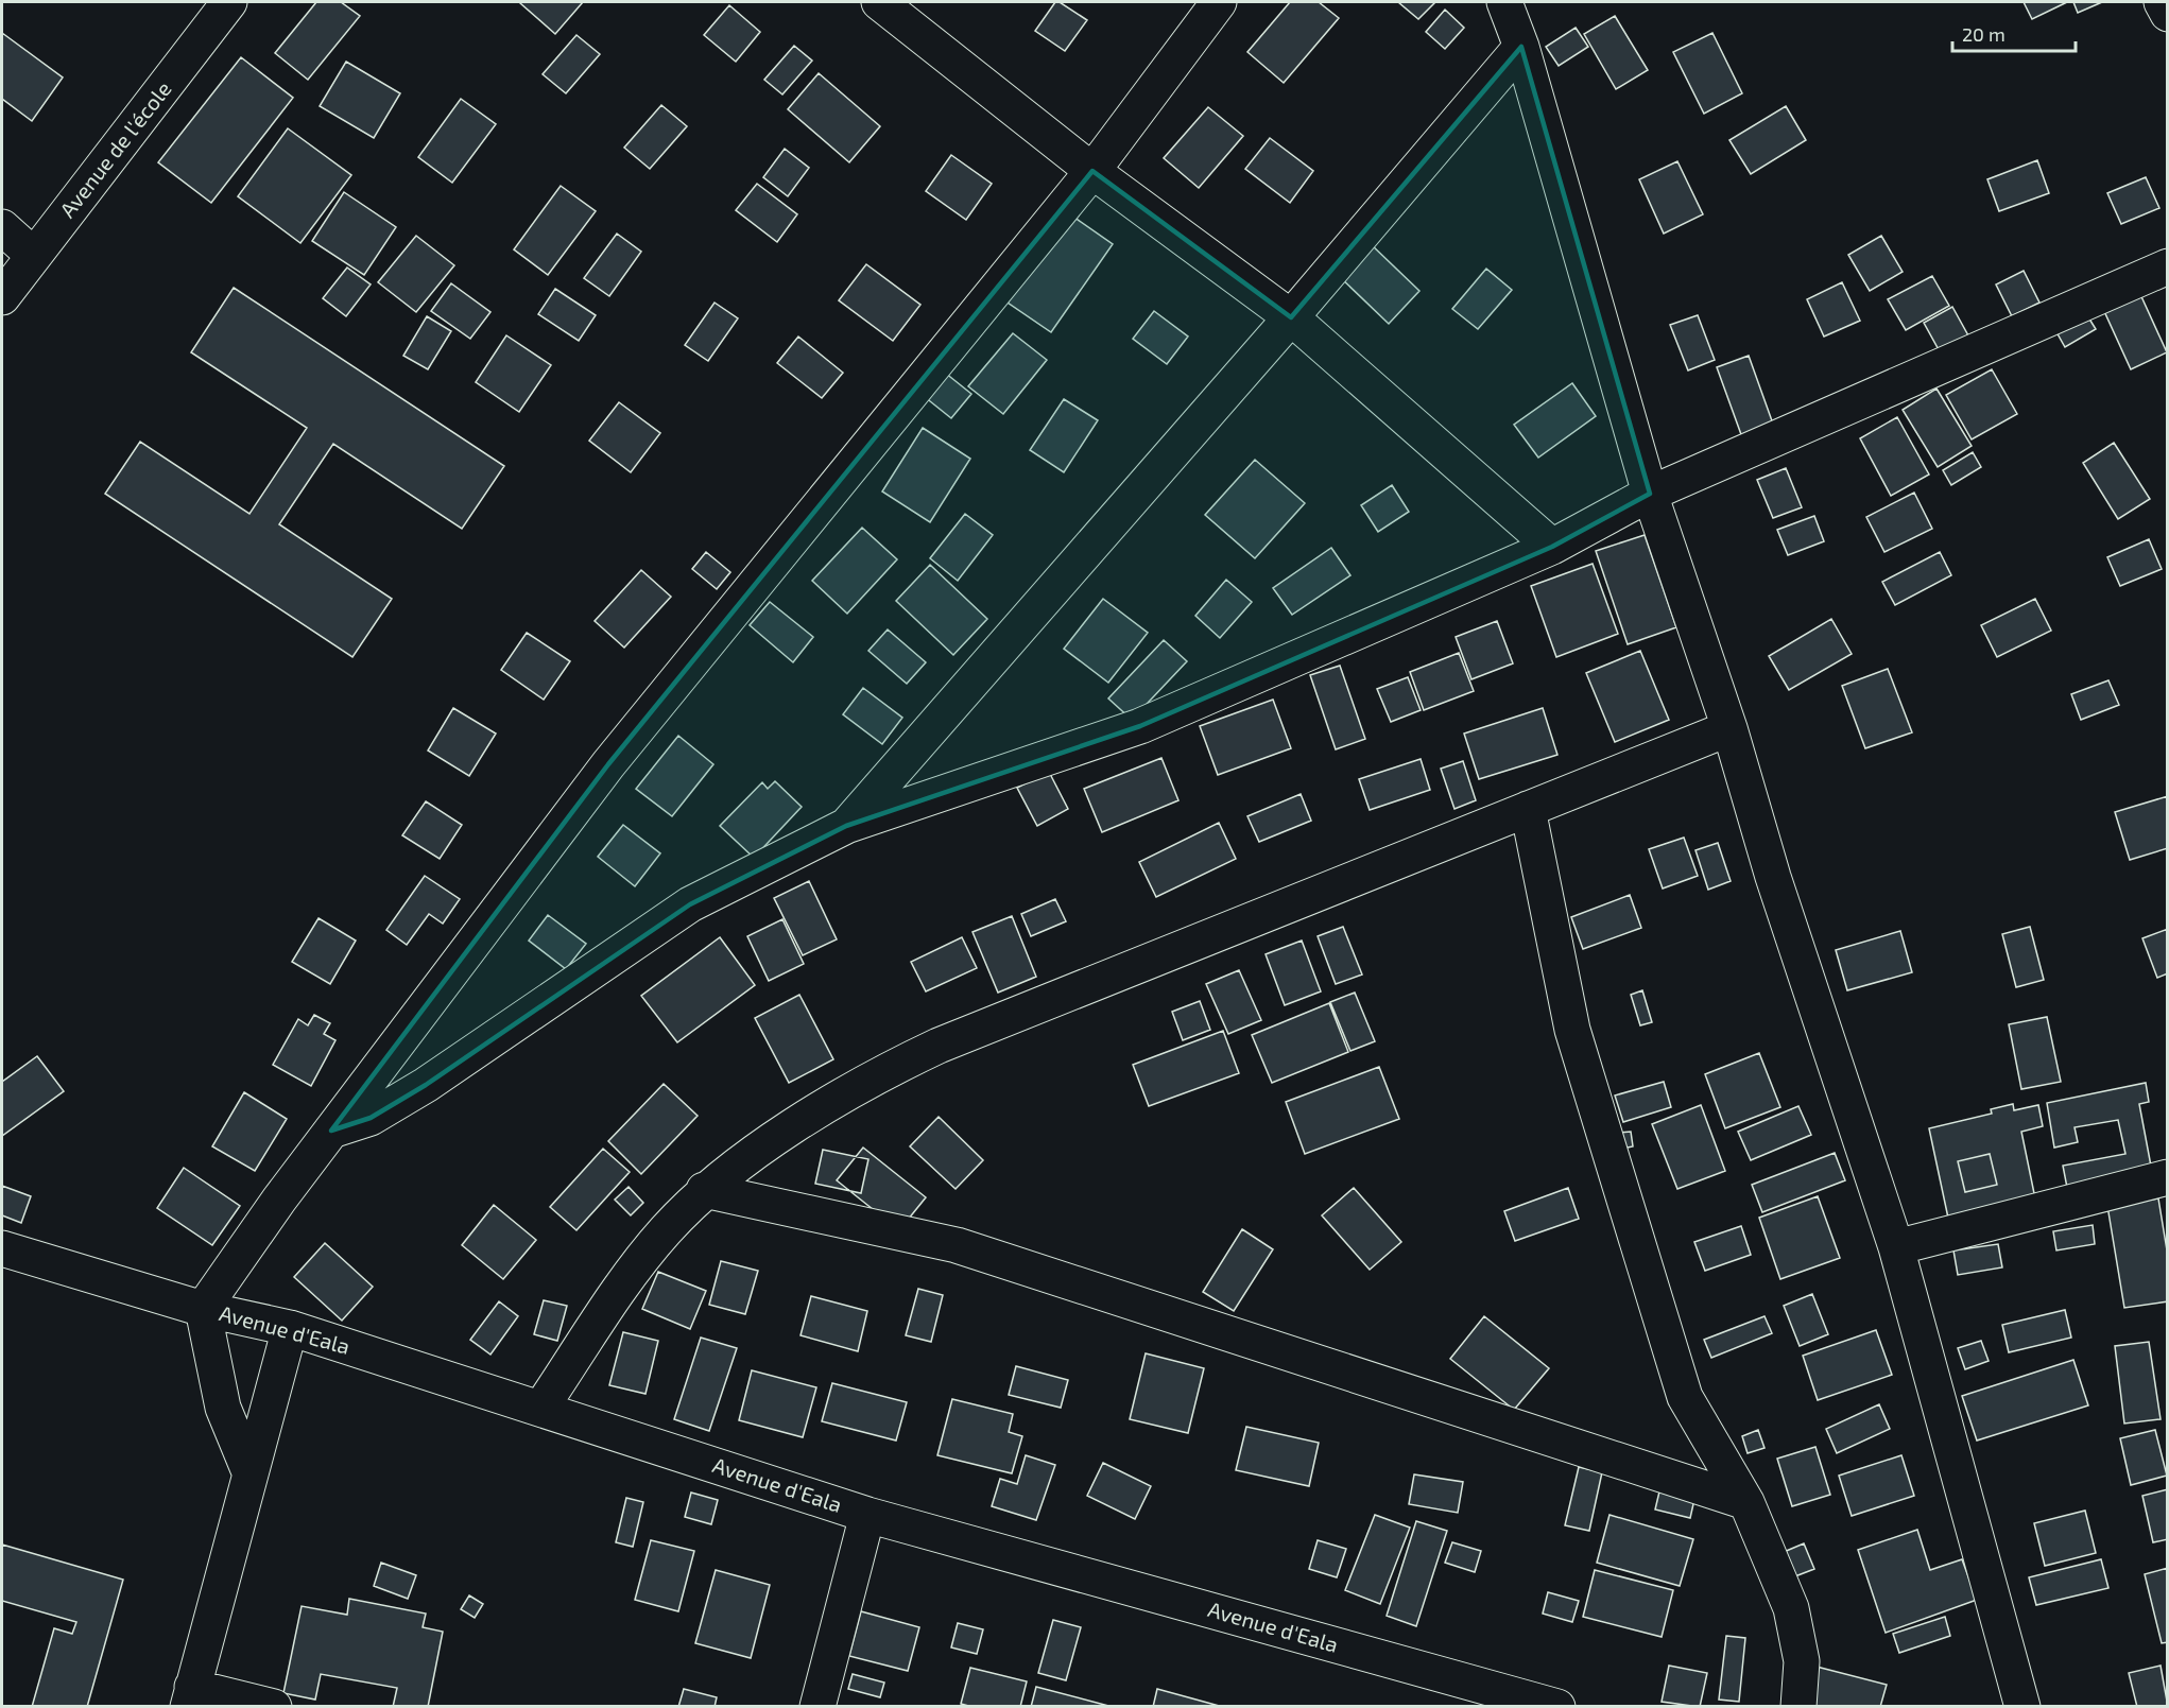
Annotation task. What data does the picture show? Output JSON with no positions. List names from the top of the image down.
{
  "streets": {
    "street": ["Avenue de l'école", "Avenue d'Eala"]
  },
  "scale_bar": "20 m"
}
